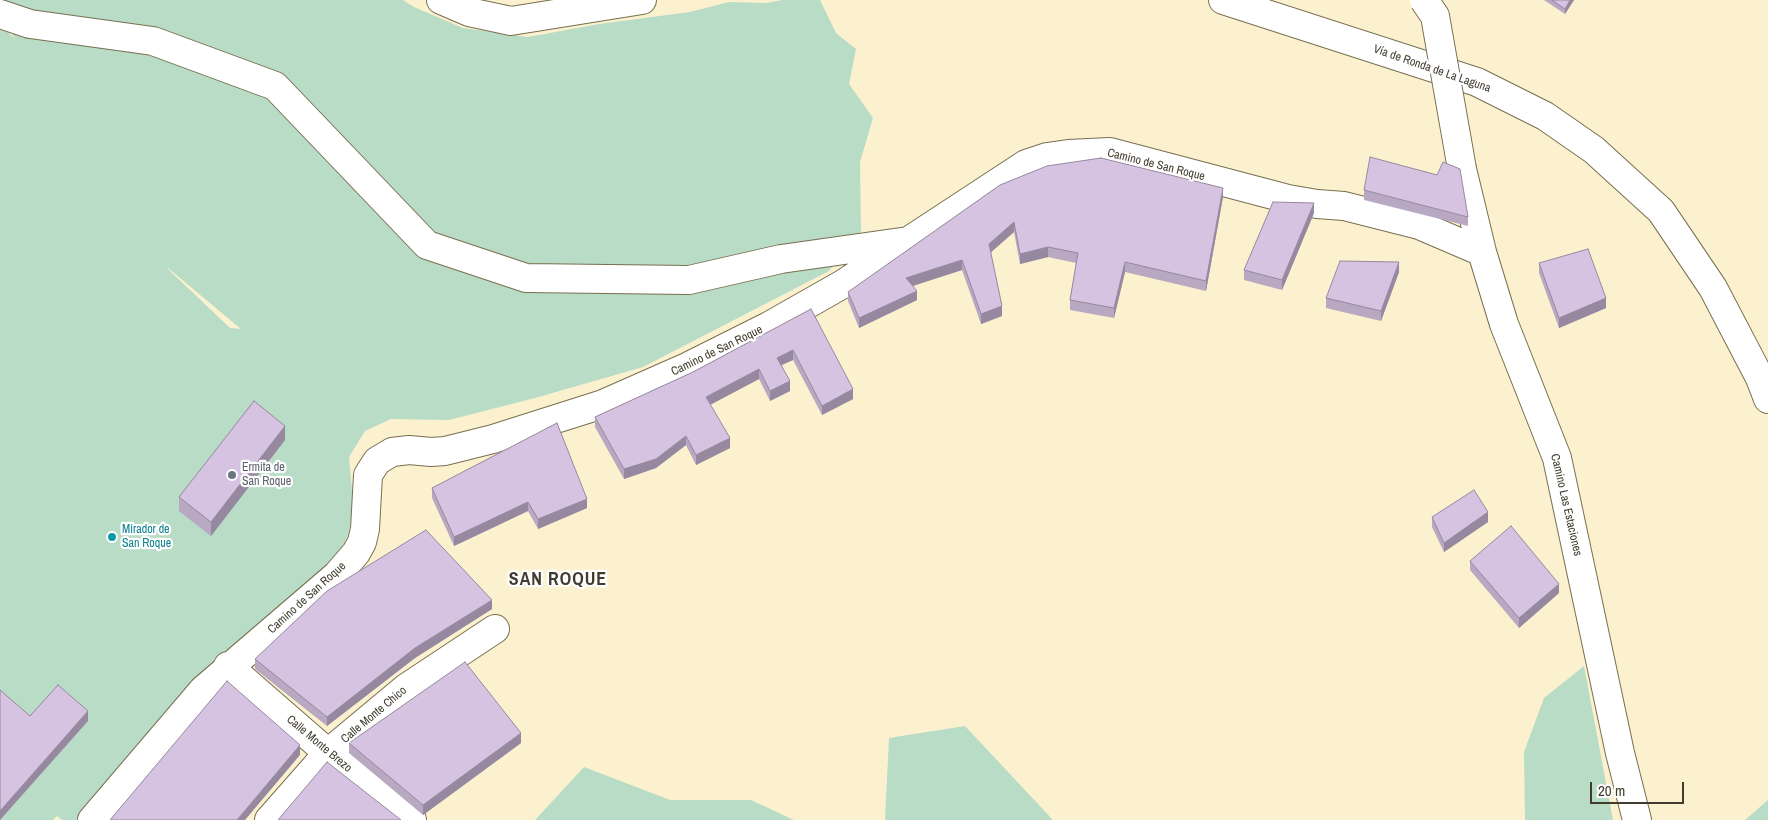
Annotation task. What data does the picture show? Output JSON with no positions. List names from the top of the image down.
{
  "streets": {
    "street": [
      "Vía de Ronda de La Laguna",
      "Camino de San Roque",
      "Camino Las Estaciones",
      "Calle Monte Chico",
      "Calle Monte Brezo"
    ]
  },
  "crossings": [
    ["Camino de San Roque", "Camino Las Estaciones"],
    ["Camino de San Roque", "Calle Monte Brezo"],
    ["Calle Monte Chico", "Calle Monte Brezo"]
  ],
  "districts": ["SAN ROQUE"],
  "places": ["Ermita de San Roque", "Mirador de San Roque"],
  "scale_bar": "20 m"
}
